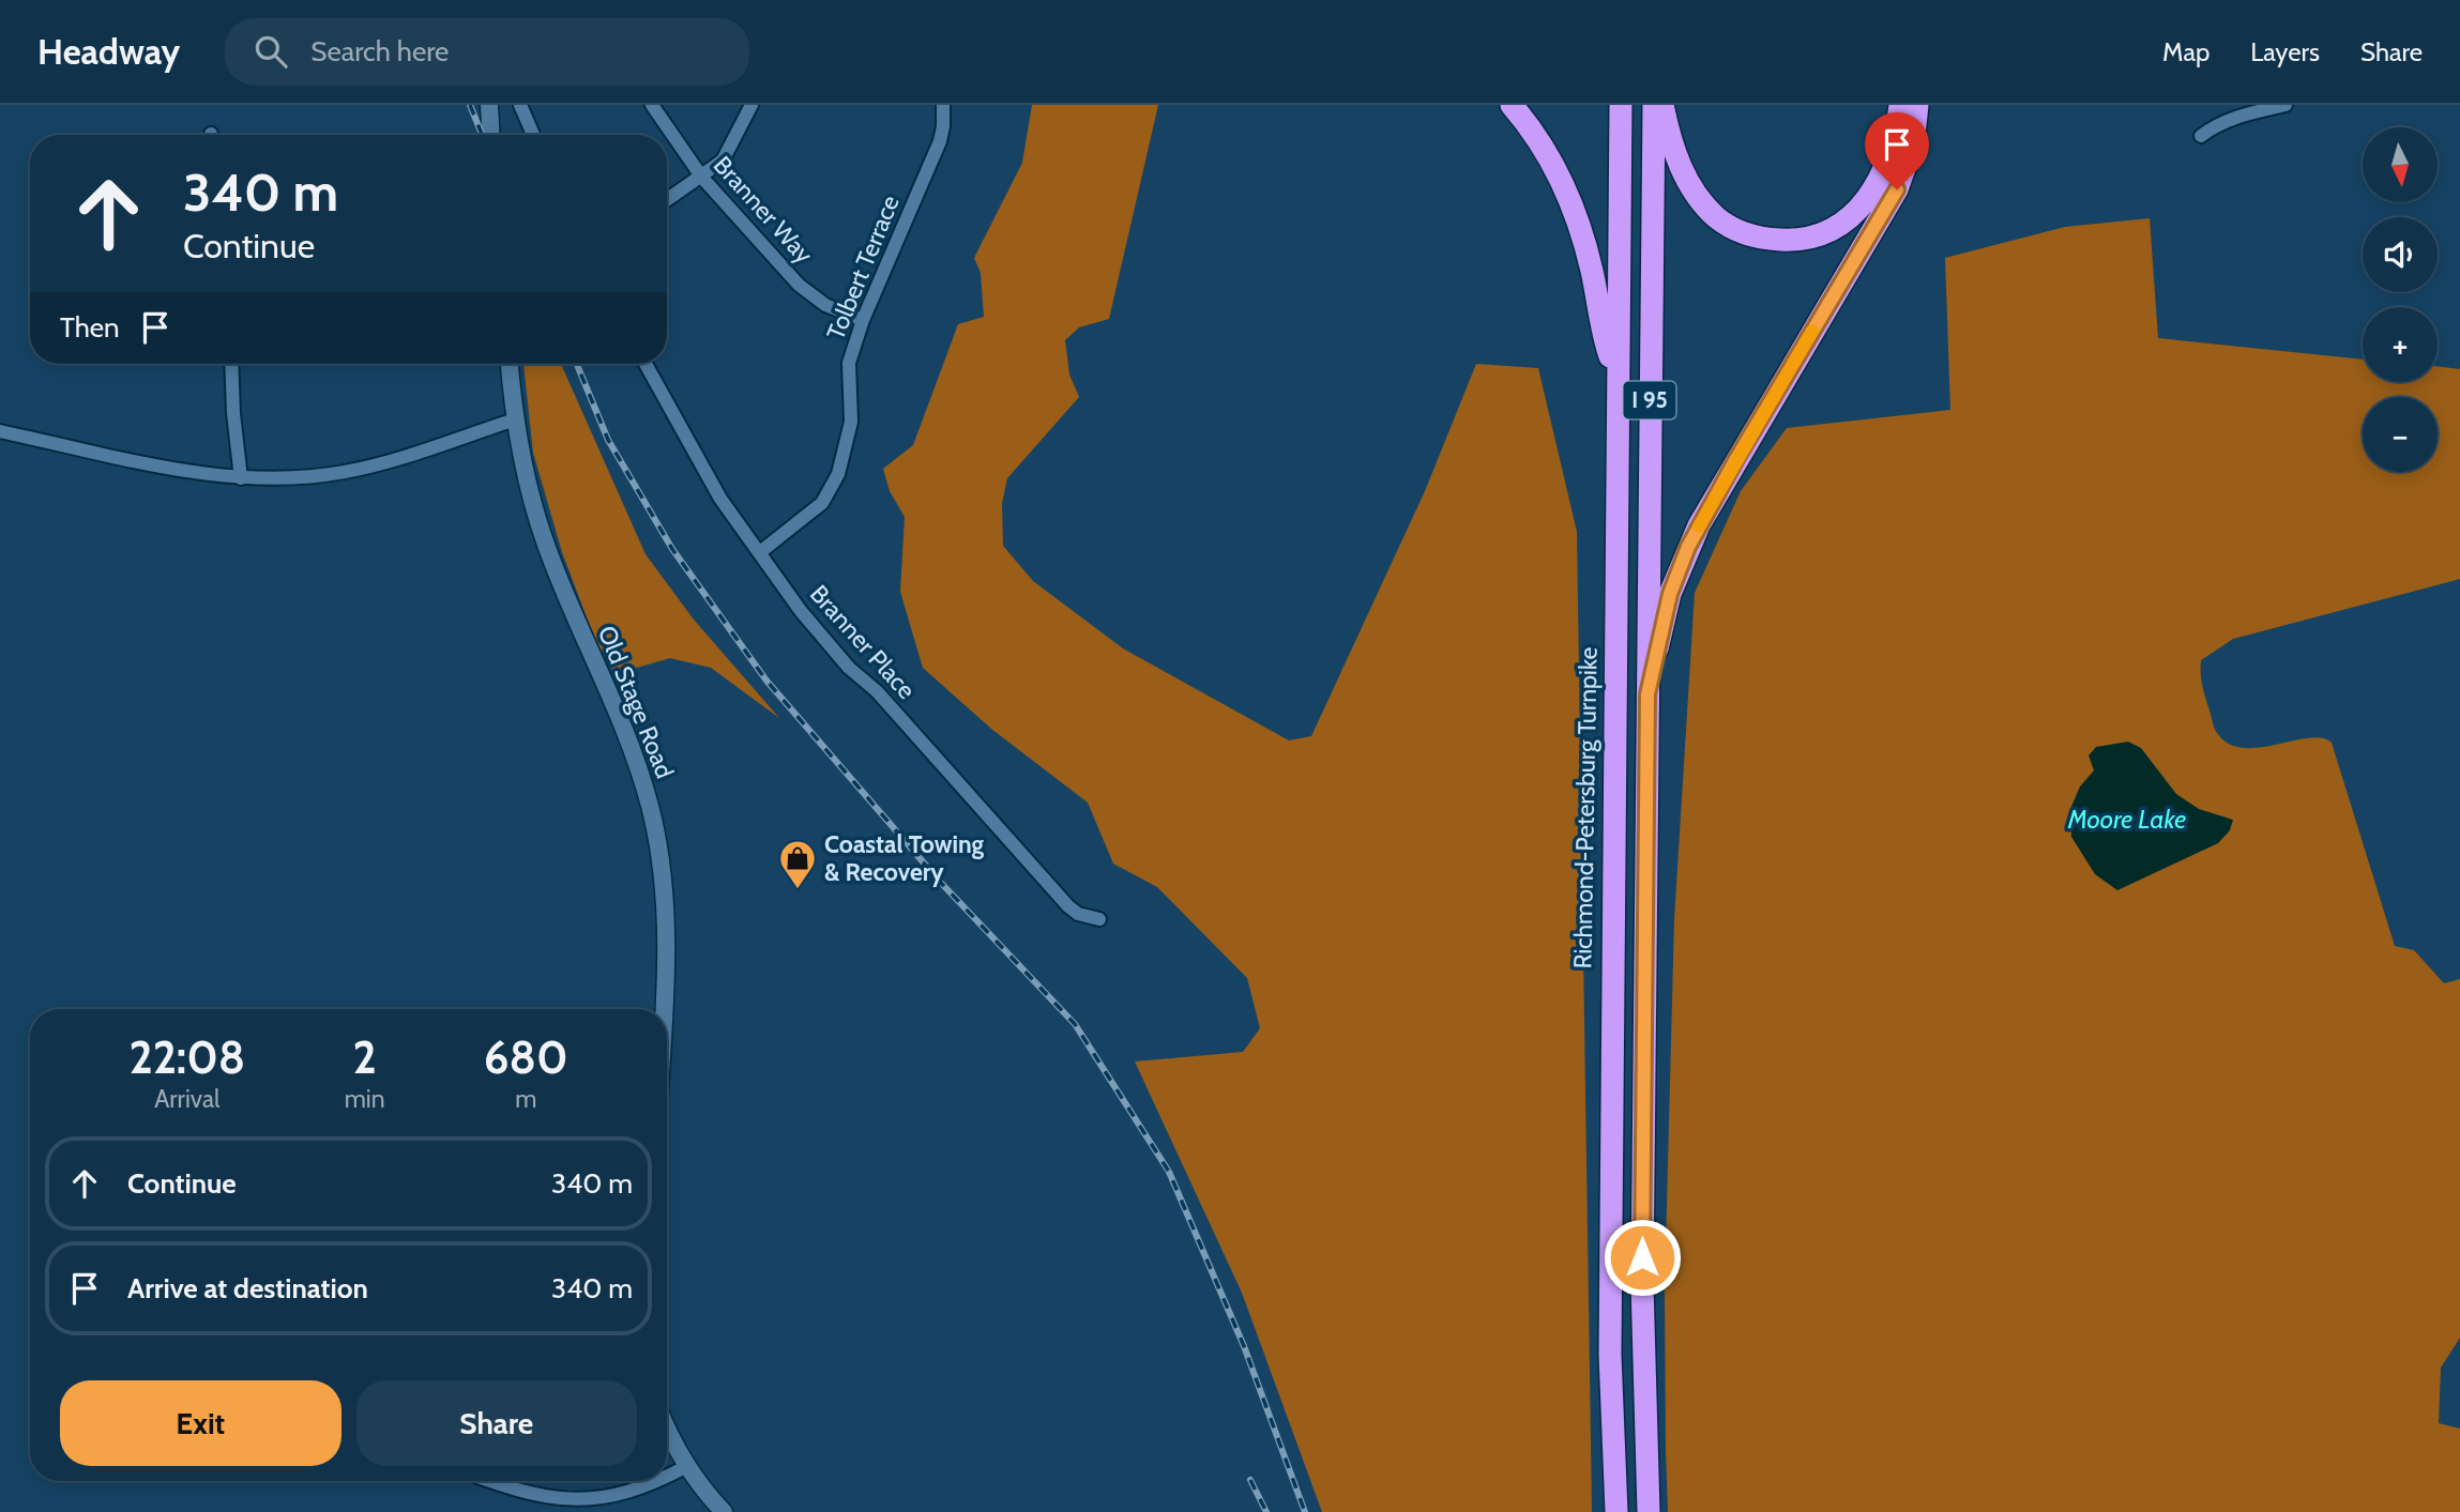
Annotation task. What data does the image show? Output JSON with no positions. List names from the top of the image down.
{
  "streets": {
    "highway": ["I 95", "Richmond-Petersburg Turnpike"],
    "street": [
      "Branner Way",
      "Tolbert Terrace",
      "Branner Place",
      "Old Stage Road"
    ]
  },
  "crossings": [
    ["Branner Way", "Tolbert Terrace"],
    ["Tolbert Terrace", "Branner Place"]
  ],
  "water": ["Moore Lake"],
  "places": {
    "shop": ["Coastal Towing & Recovery"]
  },
  "north": "bottom",
  "page": {
    "header": "Headway",
    "search": "Search here",
    "nav": ["Map", "Layers", "Share"],
    "map_buttons": ["+", "−"],
    "turn": ["340 m", "Continue"],
    "then": "Then",
    "eta": [
      "22:08",
      "Arrival",
      "2",
      "min",
      "680",
      "m"
    ],
    "list": [
      {
        "name": "Continue",
        "value": "340 m"
      },
      {
        "name": "Arrive at destination",
        "value": "340 m"
      }
    ],
    "buttons": ["Exit", "Share"]
  }
}
